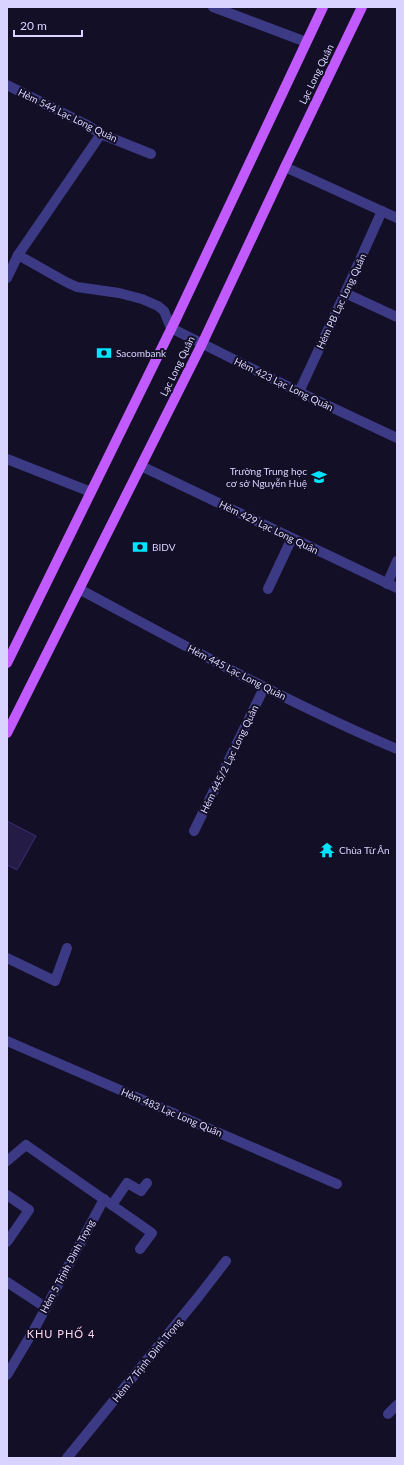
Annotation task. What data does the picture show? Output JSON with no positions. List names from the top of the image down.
{
  "streets": {
    "main road": ["Lạc Long Quân"],
    "street": [
      "Hẻm 544 Lạc Long Quân",
      "Hẻm PB Lạc Long Quân",
      "Hẻm 423 Lạc Long Quân",
      "Hẻm 429 Lạc Long Quân",
      "Hẻm 445 Lạc Long Quân",
      "Hẻm 445/2 Lạc Long Quân",
      "Hẻm 483 Lạc Long Quân",
      "Hẻm 5 Trịnh Đình Trọng",
      "Hẻm 7 Trịnh Đình Trọng"
    ]
  },
  "crossings": [
    ["Lạc Long Quân", "Hẻm 423 Lạc Long Quân"],
    ["Lạc Long Quân", "Hẻm 429 Lạc Long Quân"],
    ["Lạc Long Quân", "Hẻm 445 Lạc Long Quân"],
    ["Hẻm PB Lạc Long Quân", "Hẻm 423 Lạc Long Quân"],
    ["Hẻm 445 Lạc Long Quân", "Hẻm 445/2 Lạc Long Quân"]
  ],
  "districts": ["KHU PHỐ 4"],
  "places": {
    "bank": ["Sacombank", "BIDV"],
    "school or university": ["Trường Trung học cơ sở Nguyễn Huệ"],
    "temple": ["Chùa Từ Ân"]
  },
  "scale_bar": "20 m"
}
